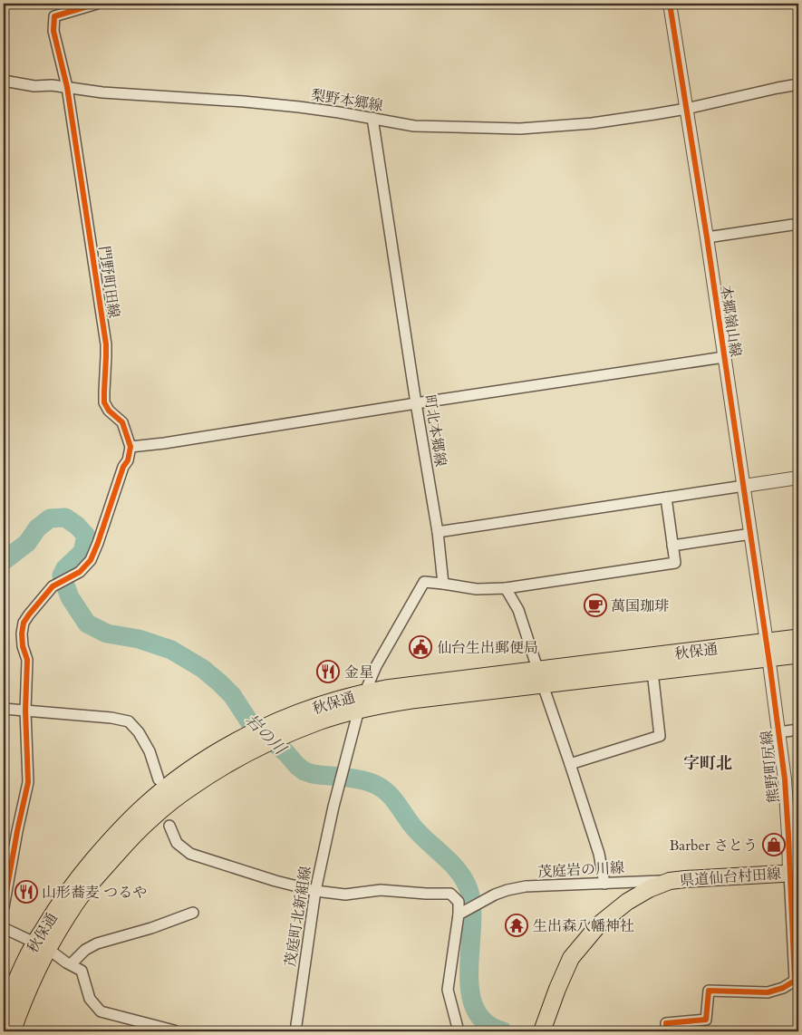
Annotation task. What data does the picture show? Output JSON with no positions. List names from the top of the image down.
{
  "streets": {
    "highway": ["秋保通"],
    "main road": ["県道仙台村田線"],
    "street": [
      "梨野本郷線",
      "門野町田線",
      "本郷嶺山線",
      "町北本郷線",
      "熊野町尻線",
      "茂庭岩の川線",
      "茂庭町北新組線"
    ]
  },
  "crossings": [
    ["梨野本郷線", "門野町田線"],
    ["梨野本郷線", "本郷嶺山線"],
    ["梨野本郷線", "町北本郷線"],
    ["本郷嶺山線", "秋保通"],
    ["本郷嶺山線", "熊野町尻線"],
    ["町北本郷線", "茂庭町北新組線"],
    ["秋保通", "熊野町尻線"],
    ["秋保通", "茂庭町北新組線"],
    ["熊野町尻線", "県道仙台村田線"],
    ["茂庭岩の川線", "県道仙台村田線"]
  ],
  "districts": ["字町北"],
  "water": ["岩の川"],
  "places": {
    "cafe": ["萬国珈琲"],
    "public building": ["仙台生出郵便局"],
    "restaurant": ["金星", "山形蕎麦 つるや"],
    "shop": ["Barber さとう"],
    "temple": ["生出森八幡神社"]
  }
}
